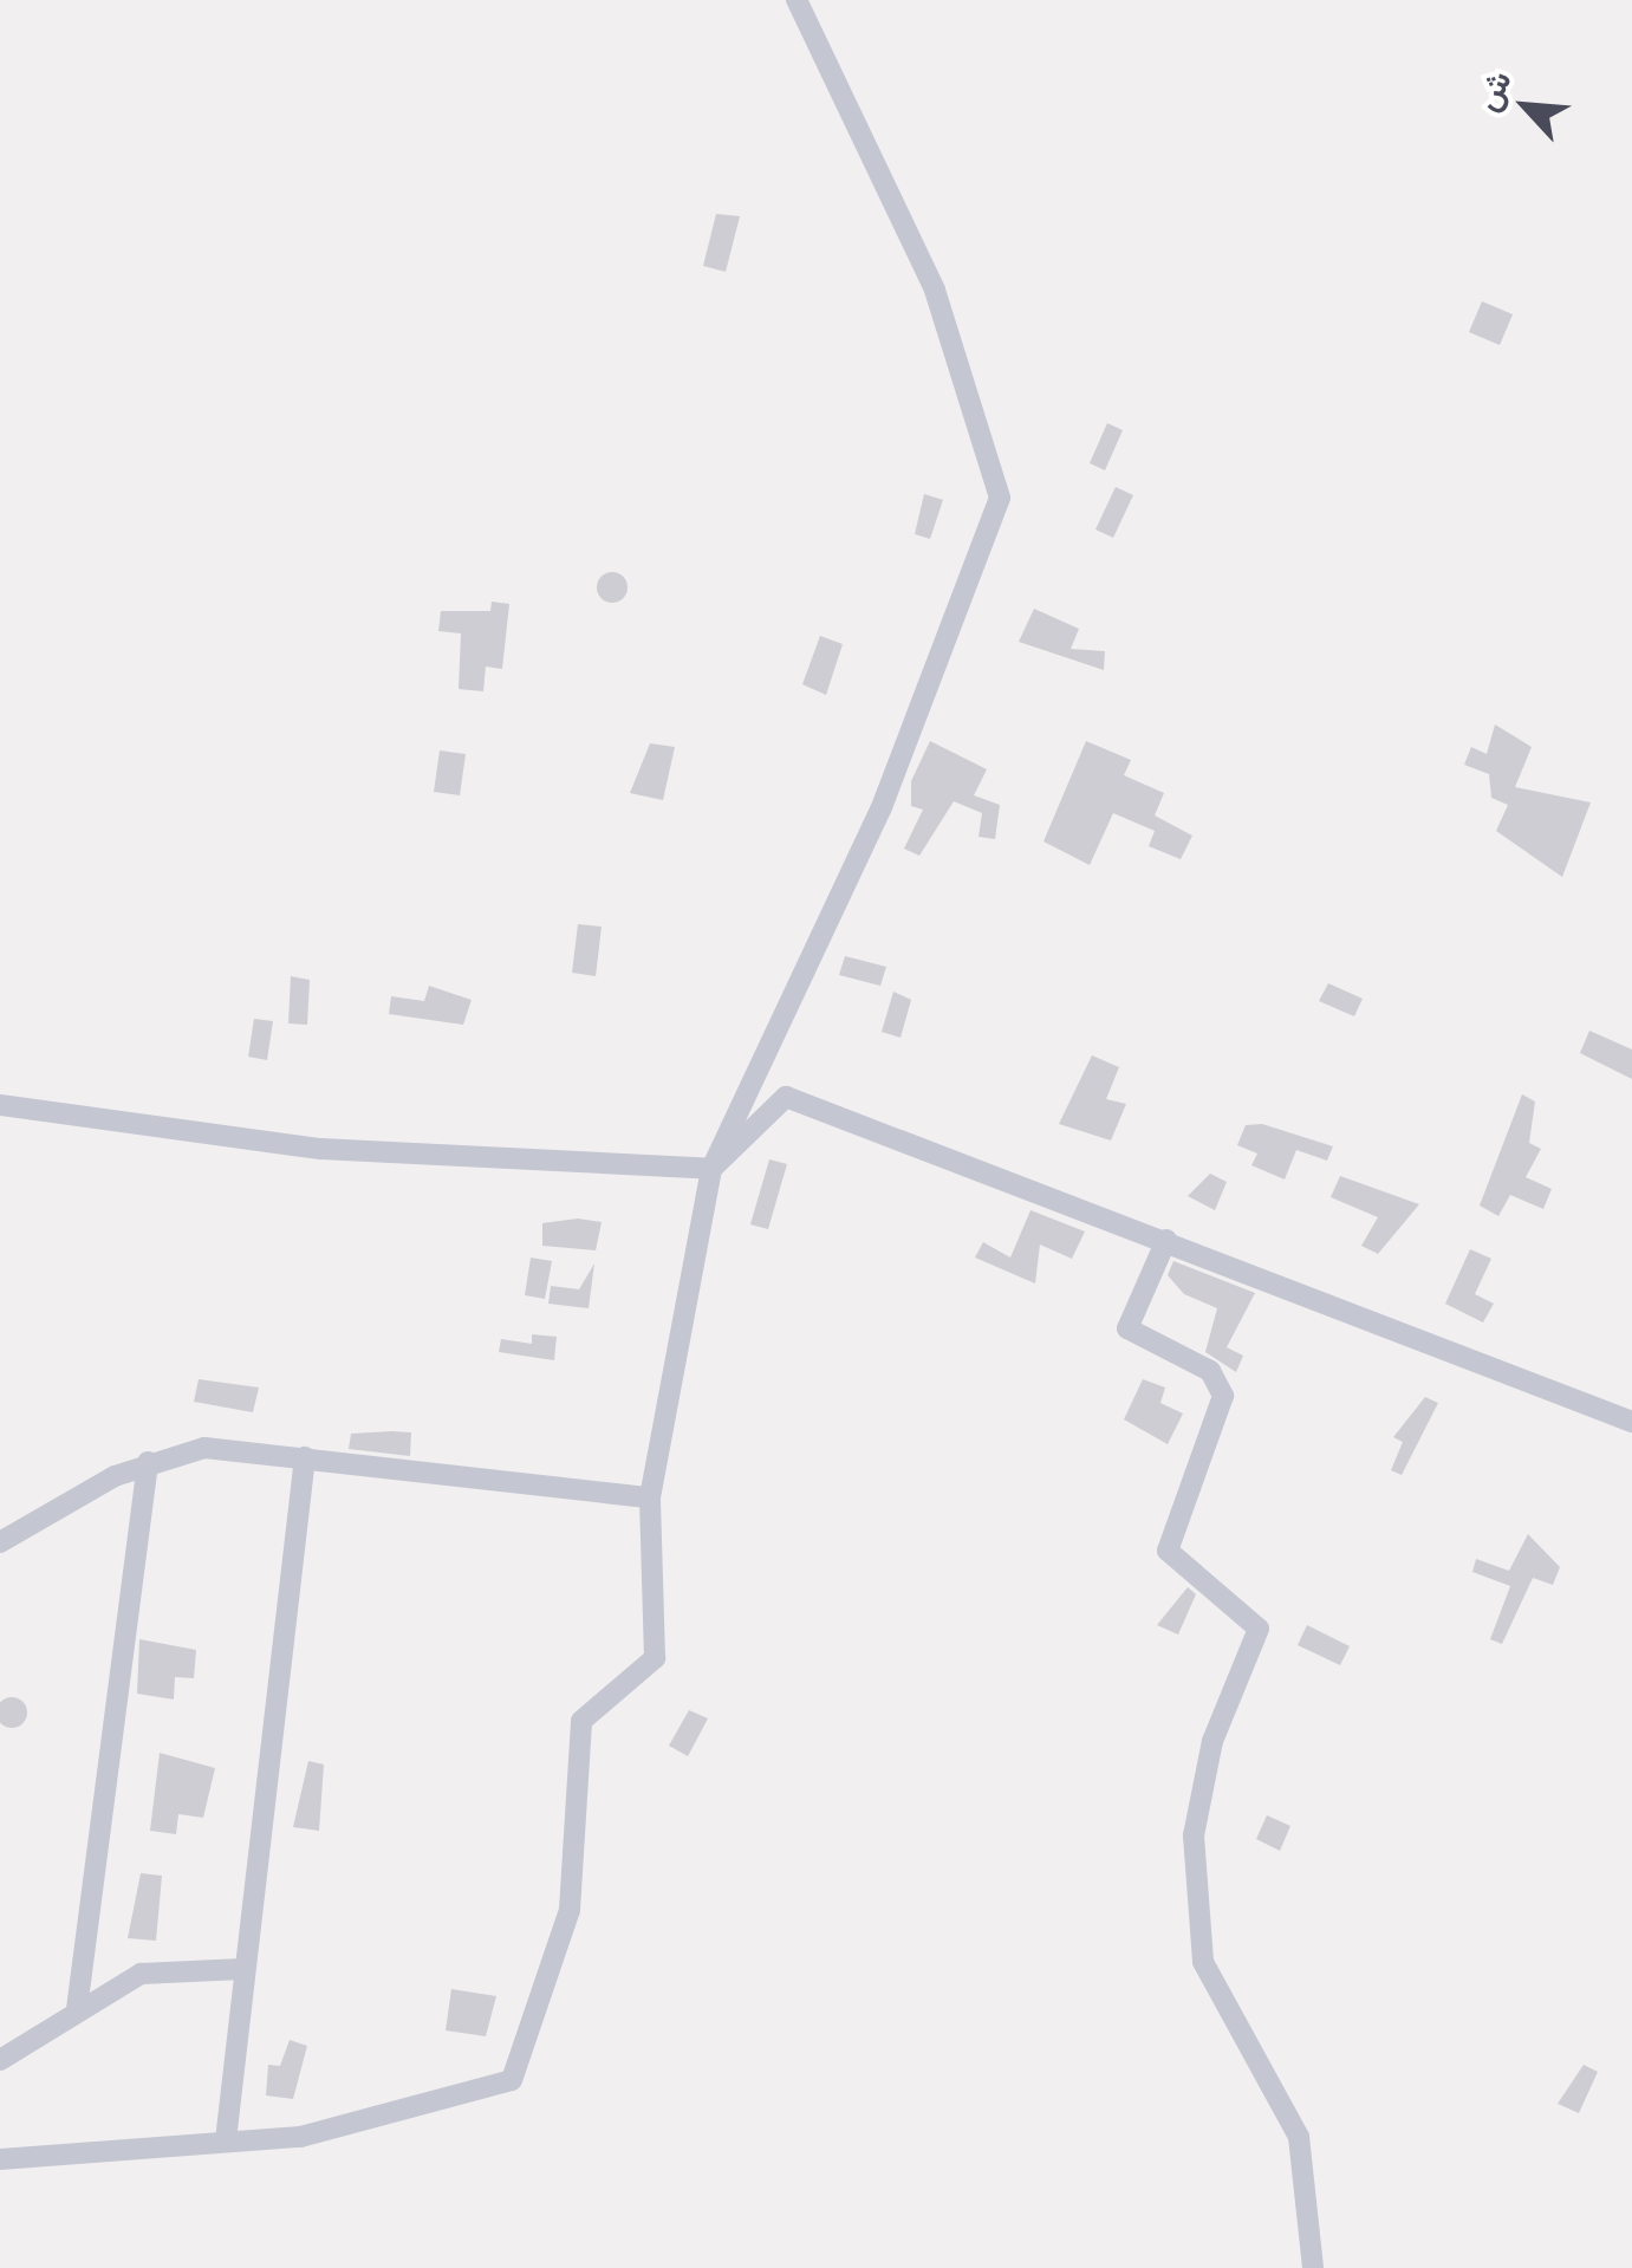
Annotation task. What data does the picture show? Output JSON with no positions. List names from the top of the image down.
{
  "north": "top left"
}
